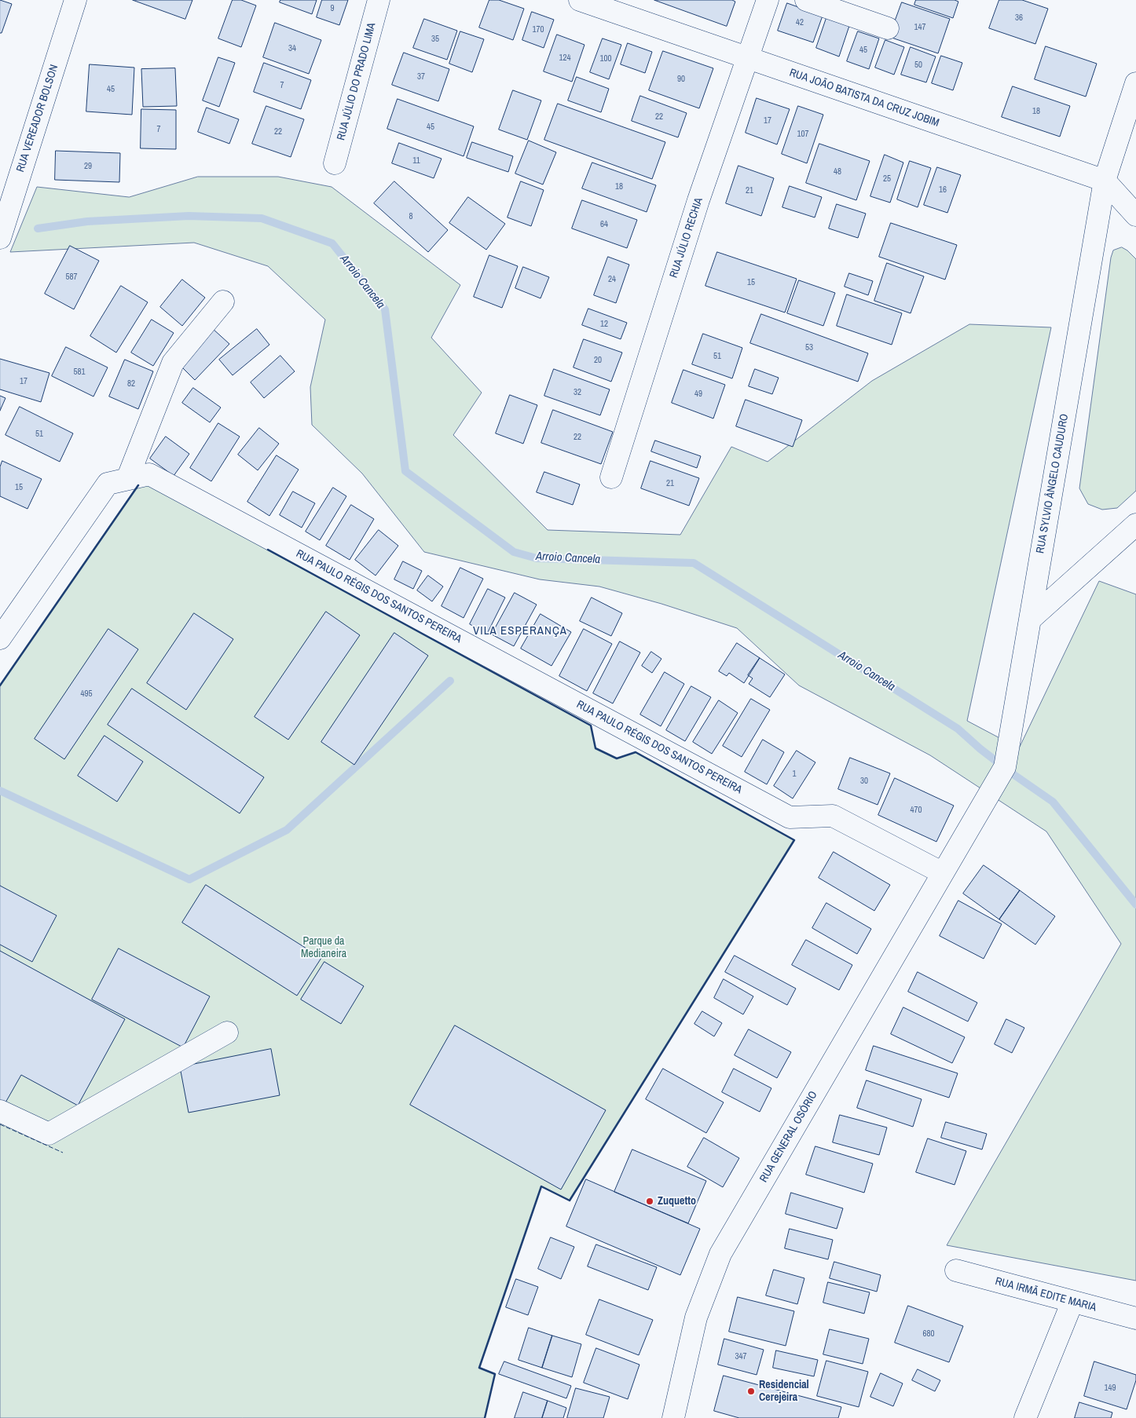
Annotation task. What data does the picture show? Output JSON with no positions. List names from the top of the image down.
{
  "streets": {
    "street": [
      "RUA JÚLIO DO PRADO LIMA",
      "RUA JOÃO BATISTA DA CRUZ JOBIM",
      "RUA VEREADOR BOLSON",
      "RUA JÚLIO RECHIA",
      "RUA SYLVIO ÂNGELO CAUDURO",
      "RUA PAULO RÉGIS DOS SANTOS PEREIRA",
      "RUA GENERAL OSÓRIO",
      "RUA IRMÃ EDITE MARIA"
    ]
  },
  "crossings": [
    ["RUA JOÃO BATISTA DA CRUZ JOBIM", "RUA JÚLIO RECHIA"],
    ["RUA JOÃO BATISTA DA CRUZ JOBIM", "RUA SYLVIO ÂNGELO CAUDURO"],
    ["RUA SYLVIO ÂNGELO CAUDURO", "RUA PAULO RÉGIS DOS SANTOS PEREIRA"],
    ["RUA SYLVIO ÂNGELO CAUDURO", "RUA GENERAL OSÓRIO"],
    ["RUA PAULO RÉGIS DOS SANTOS PEREIRA", "RUA GENERAL OSÓRIO"]
  ],
  "districts": ["VILA ESPERANÇA"],
  "water": ["Arroio Cancela"],
  "parks": ["Parque da Medianeira"],
  "places": ["Zuquetto", "Residencial Cerejeira"],
  "house_numbers": [
    "9",
    "36",
    "42",
    "147",
    "170",
    "35",
    "34",
    "45",
    "124",
    "100",
    "50",
    "37",
    "90",
    "7",
    "45",
    "18",
    "22",
    "17",
    "45",
    "7",
    "22",
    "107",
    "11",
    "29",
    "48",
    "25",
    "18",
    "16",
    "21",
    "8",
    "64",
    "587",
    "24",
    "15",
    "12",
    "53",
    "51",
    "20",
    "581",
    "17",
    "82",
    "32",
    "49",
    "51",
    "22",
    "21",
    "15",
    "495",
    "1",
    "30",
    "470",
    "680",
    "347",
    "149"
  ]
}
